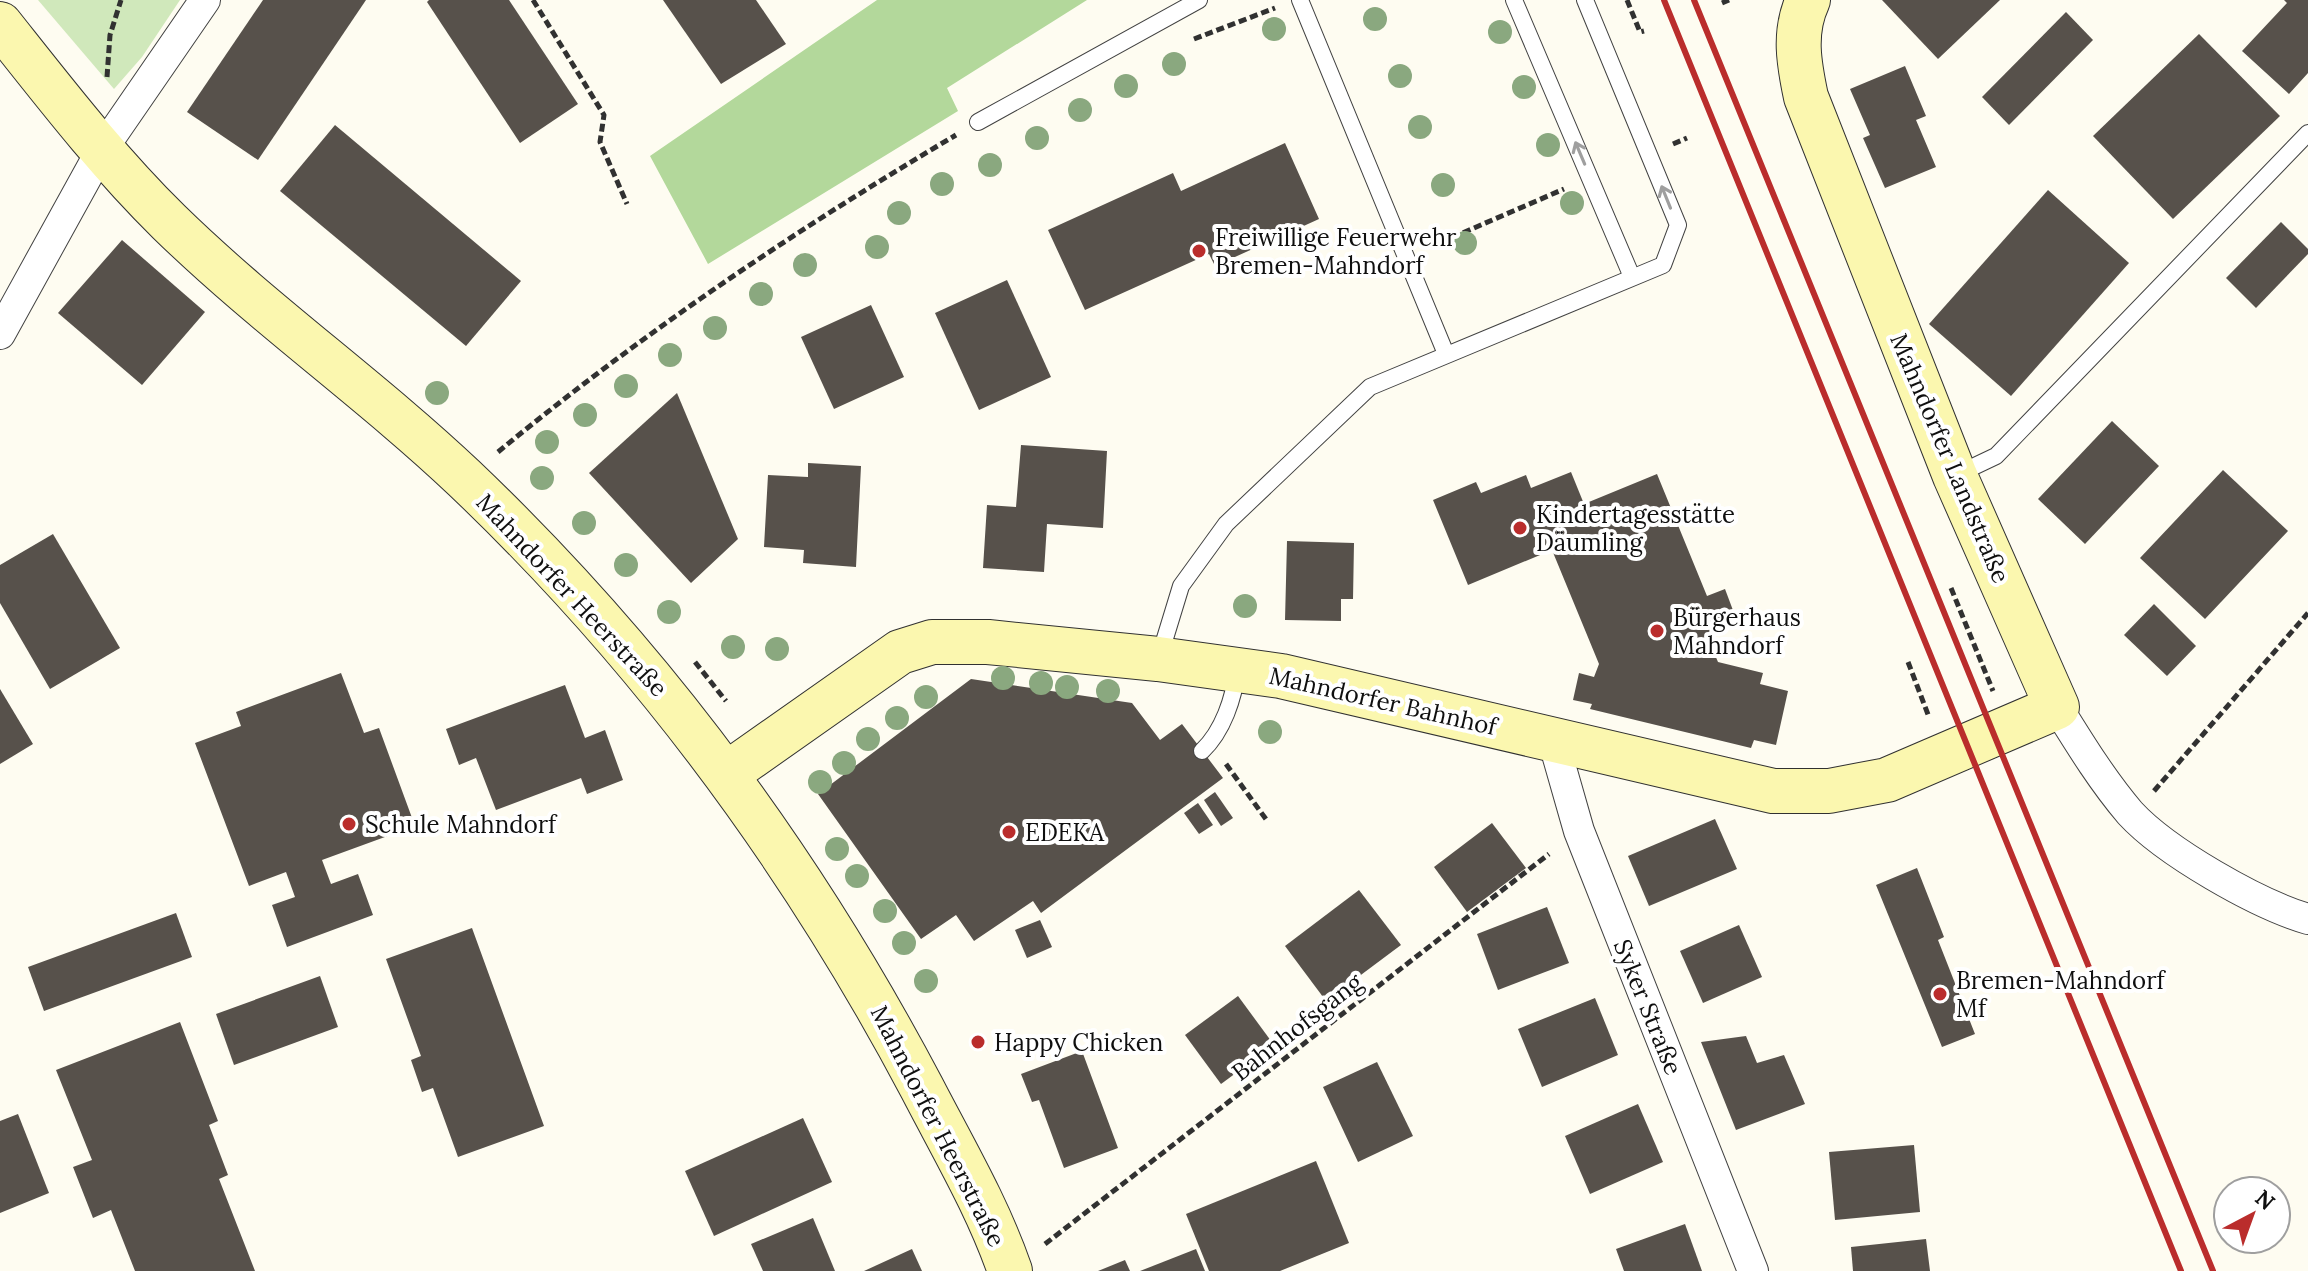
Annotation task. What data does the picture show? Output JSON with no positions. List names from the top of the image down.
{
  "streets": {
    "street": [
      "Mahndorfer Landstraße",
      "Mahndorfer Heerstraße",
      "Mahndorfer Bahnhof",
      "Syker Straße"
    ],
    "path": ["Bahnhofsgang"]
  },
  "crossings": [
    ["Mahndorfer Landstraße", "Mahndorfer Bahnhof"],
    ["Mahndorfer Heerstraße", "Mahndorfer Bahnhof"],
    ["Mahndorfer Heerstraße", "Bahnhofsgang"],
    ["Mahndorfer Bahnhof", "Syker Straße"],
    ["Syker Straße", "Bahnhofsgang"]
  ],
  "places": [
    "Freiwillige Feuerwehr Bremen-Mahndorf",
    "Kindertagesstätte Däumling",
    "Bürgerhaus Mahndorf",
    "Schule Mahndorf",
    "EDEKA",
    "Bremen-Mahndorf Mf",
    "Happy Chicken"
  ],
  "north": "top right"
}
